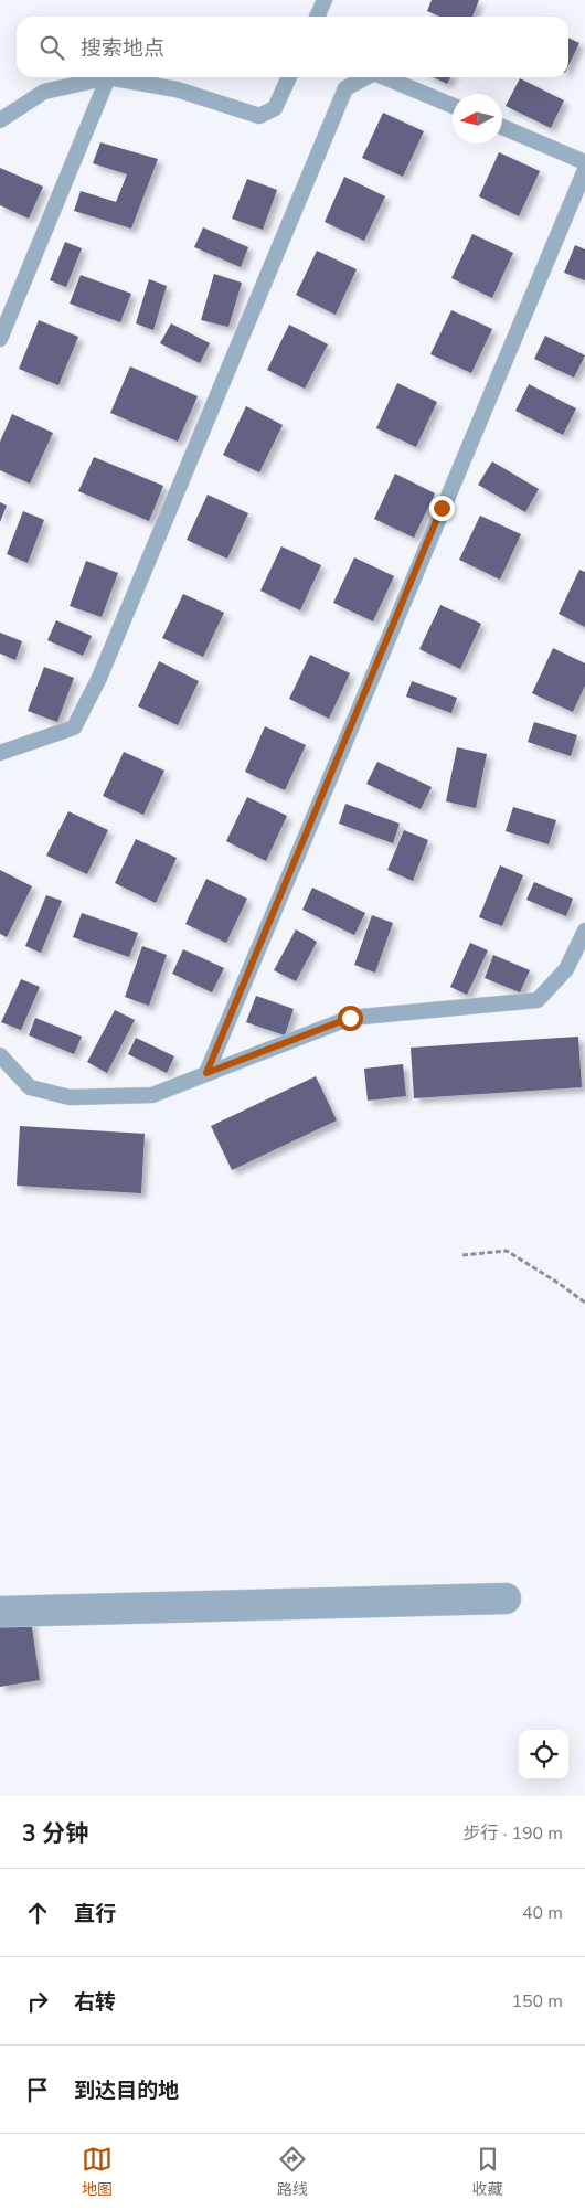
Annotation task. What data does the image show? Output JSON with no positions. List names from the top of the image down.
{
  "north": "left",
  "page": {
    "search": "搜索地点",
    "heading": ["3 分钟", "步行 · 190 m"],
    "list": [
      ["直行", "40 m"],
      ["右转", "150 m"],
      "到达目的地"
    ],
    "nav": ["地图", "路线", "收藏"]
  }
}
